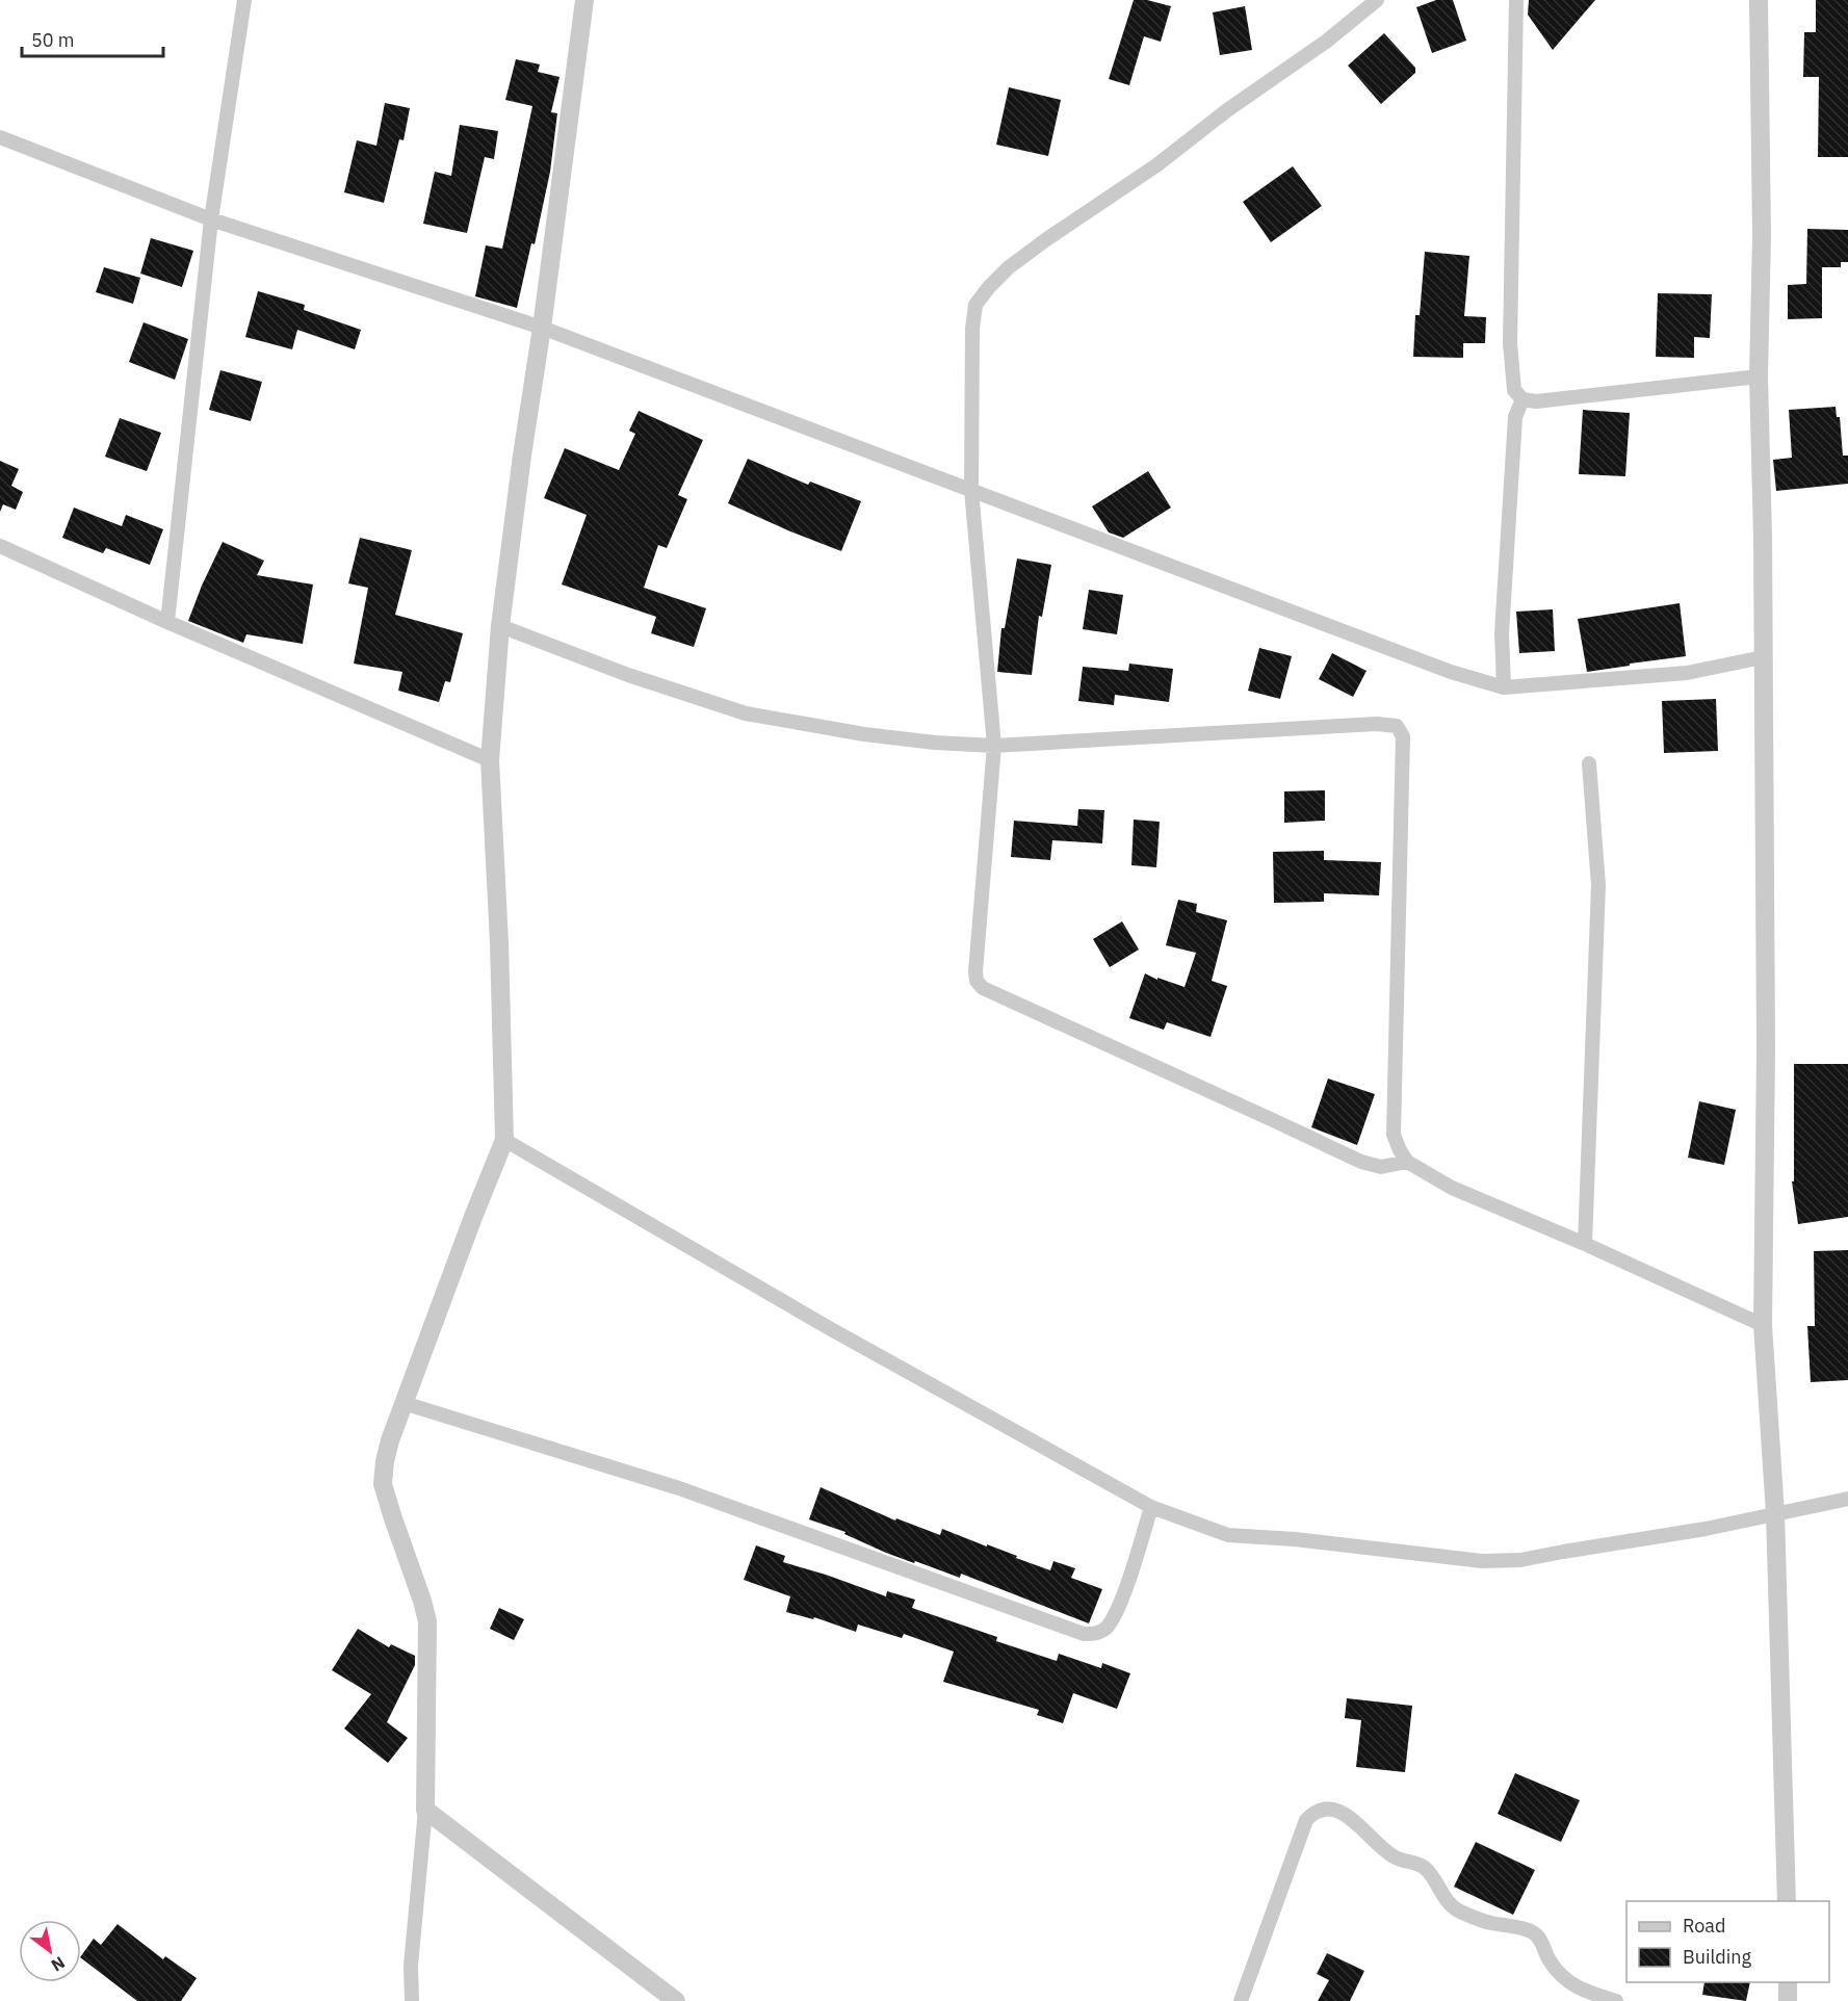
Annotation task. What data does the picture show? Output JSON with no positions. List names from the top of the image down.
{
  "legend": ["Road", "Building"],
  "scale_bar": "50 m",
  "north": "bottom right"
}
